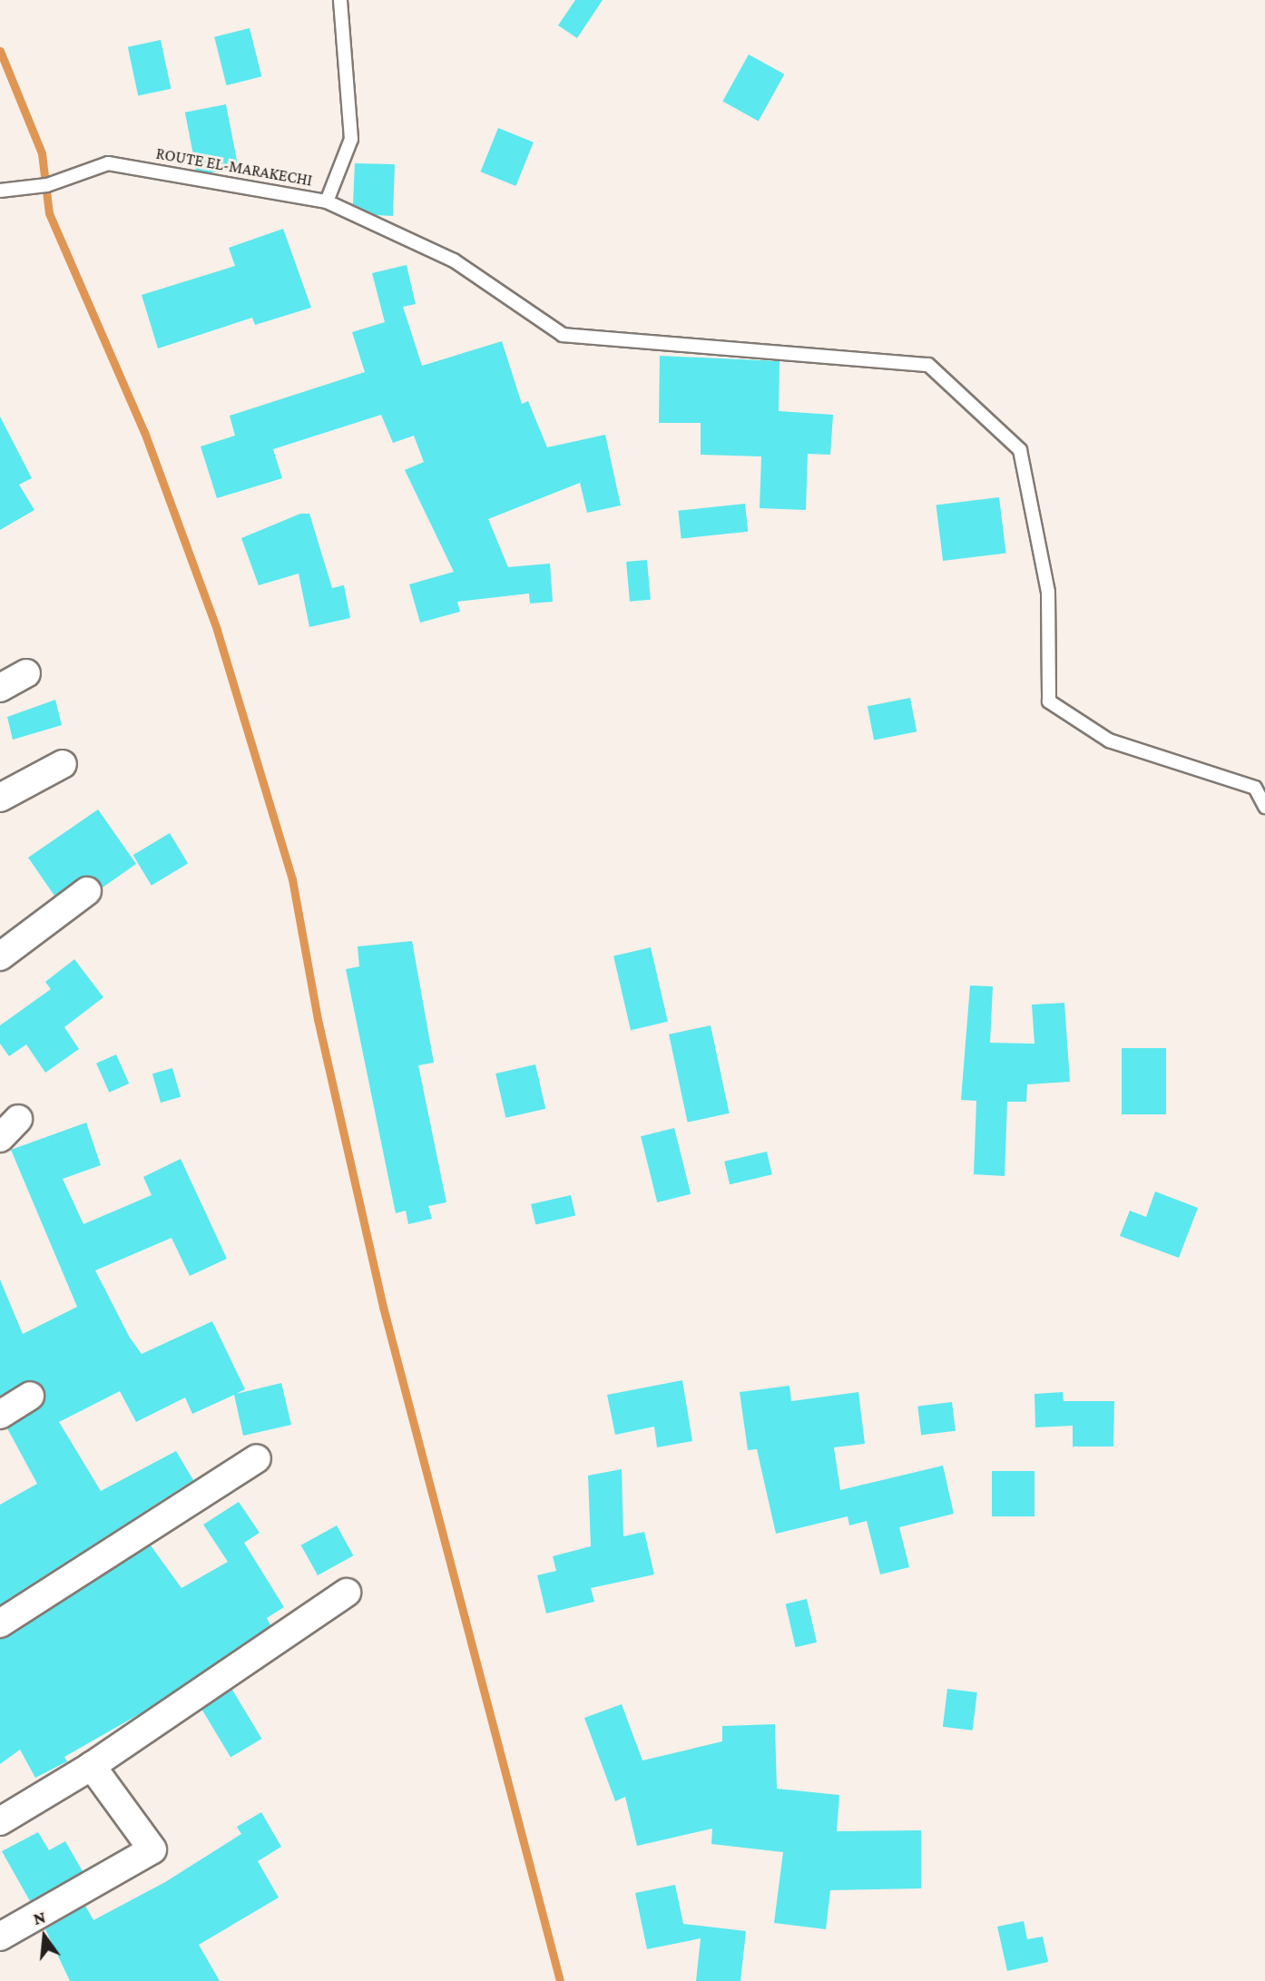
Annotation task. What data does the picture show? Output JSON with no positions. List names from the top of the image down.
{
  "streets": {
    "lane": ["ROUTE EL-MARAKECHI"]
  },
  "north": "top"
}
